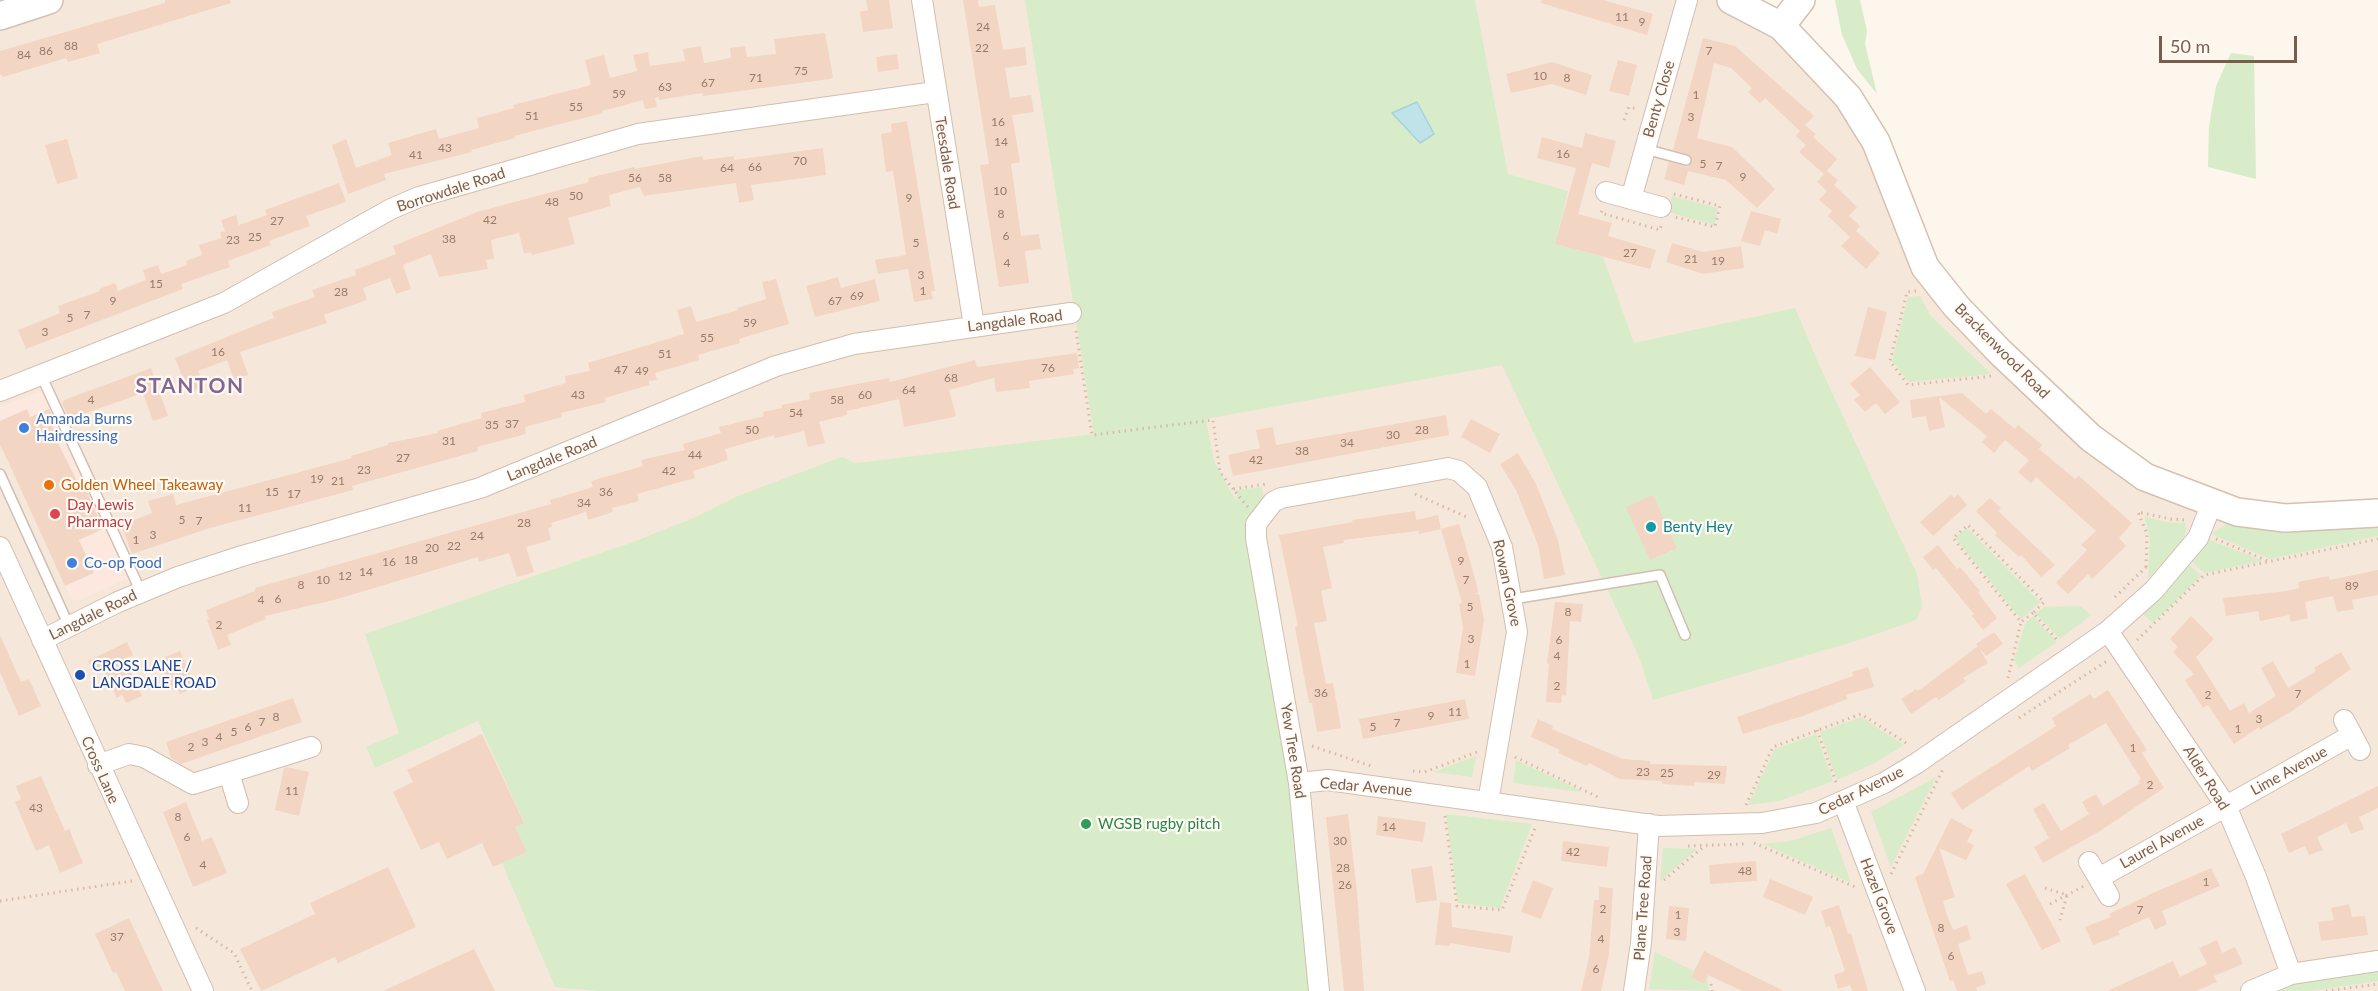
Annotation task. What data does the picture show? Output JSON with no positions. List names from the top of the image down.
{
  "streets": {
    "street": [
      "Benty Close",
      "Teesdale Road",
      "Borrowdale Road",
      "Langdale Road",
      "Brackenwood Road",
      "Rowan Grove",
      "Yew Tree Road",
      "Cross Lane",
      "Lime Avenue",
      "Alder Road",
      "Cedar Avenue",
      "Laurel Avenue",
      "Hazel Grove",
      "Plane Tree Road"
    ]
  },
  "crossings": [
    ["Teesdale Road", "Borrowdale Road"],
    ["Teesdale Road", "Langdale Road"],
    ["Langdale Road", "Cross Lane"],
    ["Brackenwood Road", "Cedar Avenue"],
    ["Rowan Grove", "Yew Tree Road"],
    ["Rowan Grove", "Cedar Avenue"],
    ["Yew Tree Road", "Cedar Avenue"],
    ["Lime Avenue", "Alder Road"],
    ["Lime Avenue", "Laurel Avenue"],
    ["Alder Road", "Cedar Avenue"],
    ["Alder Road", "Laurel Avenue"],
    ["Cedar Avenue", "Hazel Grove"],
    ["Cedar Avenue", "Plane Tree Road"]
  ],
  "districts": ["STANTON"],
  "places": [
    "Amanda Burns Hairdressing",
    "Golden Wheel Takeaway",
    "Day Lewis Pharmacy",
    "Benty Hey",
    "Co-op Food",
    "CROSS LANE / LANGDALE ROAD",
    "WGSB rugby pitch"
  ],
  "house_numbers": [
    "11",
    "9",
    "24",
    "88",
    "22",
    "86",
    "7",
    "84",
    "75",
    "10",
    "71",
    "8",
    "67",
    "63",
    "59",
    "1",
    "55",
    "51",
    "3",
    "16",
    "14",
    "43",
    "16",
    "41",
    "70",
    "5",
    "7",
    "66",
    "64",
    "9",
    "56",
    "58",
    "10",
    "50",
    "9",
    "48",
    "8",
    "42",
    "27",
    "6",
    "25",
    "38",
    "23",
    "5",
    "27",
    "21",
    "19",
    "4",
    "3",
    "15",
    "1",
    "28",
    "69",
    "9",
    "67",
    "7",
    "5",
    "59",
    "3",
    "55",
    "16",
    "51",
    "76",
    "47",
    "49",
    "68",
    "64",
    "43",
    "60",
    "4",
    "58",
    "54",
    "37",
    "35",
    "50",
    "28",
    "30",
    "31",
    "34",
    "38",
    "44",
    "27",
    "42",
    "23",
    "42",
    "19",
    "21",
    "15",
    "36",
    "17",
    "34",
    "11",
    "5",
    "7",
    "28",
    "3",
    "24",
    "1",
    "22",
    "20",
    "18",
    "9",
    "16",
    "14",
    "12",
    "10",
    "7",
    "8",
    "89",
    "6",
    "4",
    "5",
    "8",
    "2",
    "3",
    "6",
    "4",
    "1",
    "2",
    "36",
    "7",
    "2",
    "11",
    "9",
    "8",
    "3",
    "7",
    "7",
    "6",
    "5",
    "1",
    "5",
    "4",
    "3",
    "2",
    "1",
    "23",
    "25",
    "29",
    "2",
    "11",
    "43",
    "8",
    "14",
    "6",
    "30",
    "42",
    "4",
    "28",
    "48",
    "1",
    "26",
    "2",
    "7",
    "1",
    "8",
    "3",
    "37",
    "4",
    "6",
    "6"
  ],
  "scale_bar": "50 m"
}
